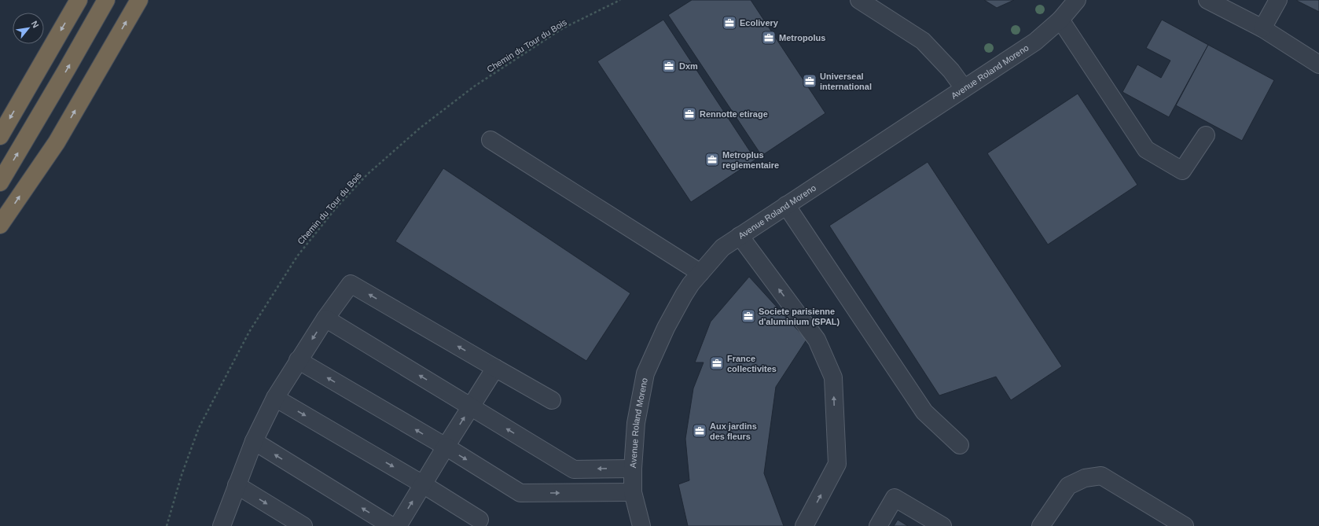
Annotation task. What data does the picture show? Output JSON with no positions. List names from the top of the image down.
{
  "streets": {
    "street": ["Avenue Roland Moreno"],
    "path": ["Chemin du Tour du Bois"]
  },
  "places": {
    "office": [
      "Ecolivery",
      "Metropolus",
      "Dxm",
      "Universeal international",
      "Rennotte etirage",
      "Metroplus reglementaire",
      "Societe parisienne d'aluminium (SPAL)",
      "France collectivites",
      "Aux jardins des fleurs"
    ]
  },
  "north": "top right"
}
